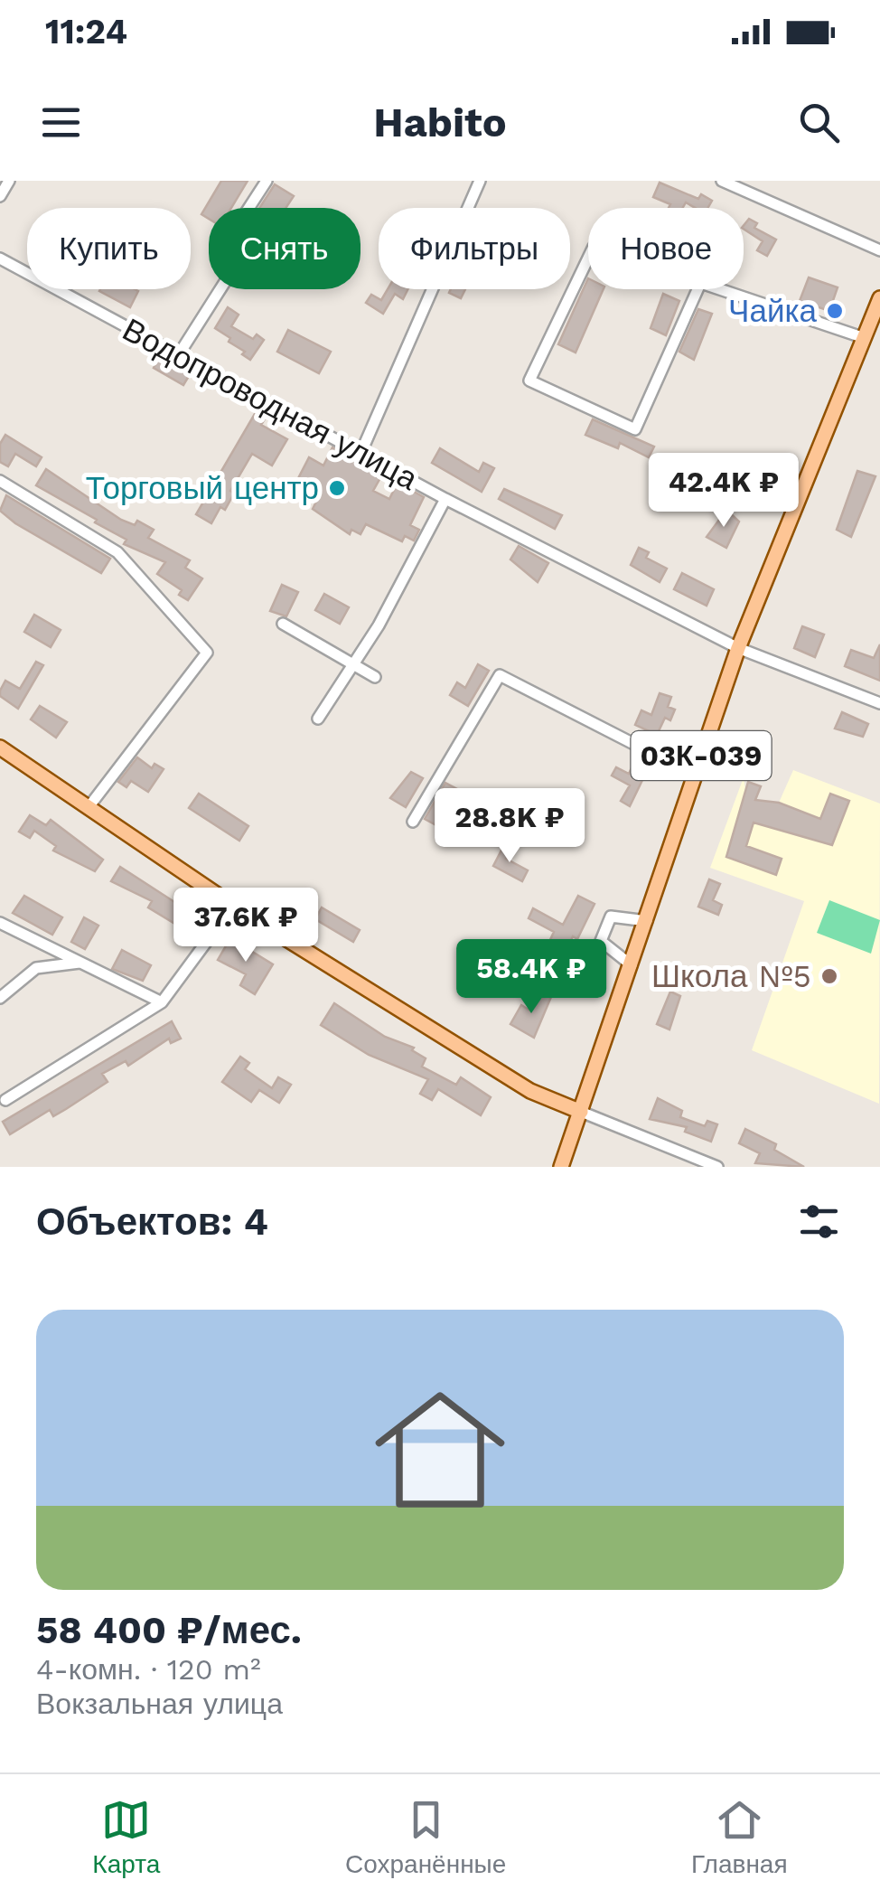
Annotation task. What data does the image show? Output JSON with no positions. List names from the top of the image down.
{
  "streets": {
    "main road": ["03К-039"],
    "street": ["Водопроводная улица"]
  },
  "crossings": [
    ["Водопроводная улица", "03К-039"]
  ],
  "places": ["Чайка", "Торговый центр", "Школа №5"],
  "page": {
    "status": "11:24",
    "header": "Habito",
    "chip": [
      "Купить",
      "Снять",
      "Фильтры",
      "Новое"
    ],
    "price": [
      "42.4K ₽",
      "28.8K ₽",
      "37.6K ₽",
      "58.4K ₽"
    ],
    "heading": "Объектов: 4",
    "list": [
      {
        "name": "58 400 ₽/мес.",
        "note": "4-комн. · 120 m² · Вокзальная улица"
      }
    ],
    "tabs": ["Карта", "Сохранённые", "Главная"]
  }
}
